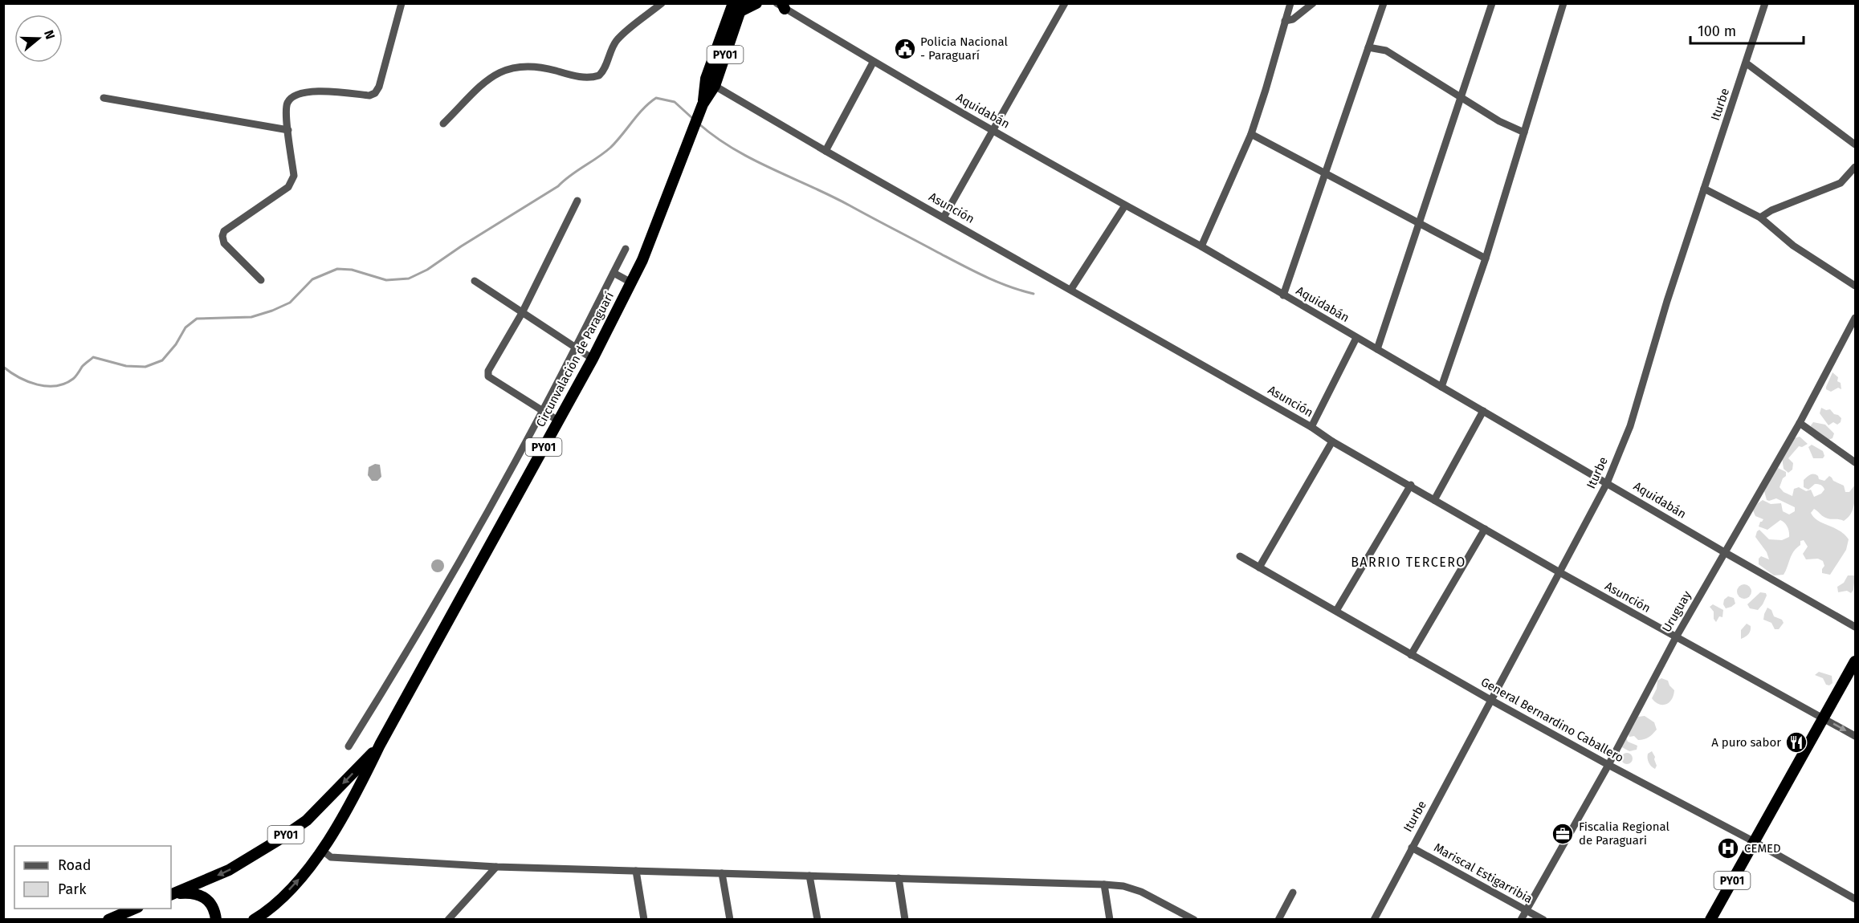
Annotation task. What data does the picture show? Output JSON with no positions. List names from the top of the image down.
{
  "streets": {
    "highway": ["PY01", "Circunvalación de Paraguarí"],
    "street": [
      "Iturbe",
      "Aquidabán",
      "Asunción",
      "Uruguay",
      "General Bernardino Caballero",
      "Mariscal Estigarribia"
    ]
  },
  "crossings": [
    ["PY01", "Asunción"],
    ["PY01", "General Bernardino Caballero"],
    ["Iturbe", "Aquidabán"],
    ["Iturbe", "Asunción"],
    ["Iturbe", "General Bernardino Caballero"],
    ["Iturbe", "Mariscal Estigarribia"],
    ["Aquidabán", "Uruguay"],
    ["Asunción", "Circunvalación de Paraguarí"],
    ["Asunción", "Uruguay"],
    ["Uruguay", "General Bernardino Caballero"],
    ["Uruguay", "Mariscal Estigarribia"]
  ],
  "districts": ["BARRIO TERCERO"],
  "places": {
    "public building": ["Policia Nacional - Paraguarí"],
    "restaurant": ["A puro sabor"],
    "office": ["Fiscalia Regional de Paraguari"],
    "hospital": ["CEMED"]
  },
  "legend": ["Road", "Park"],
  "scale_bar": "100 m",
  "north": "right"
}
